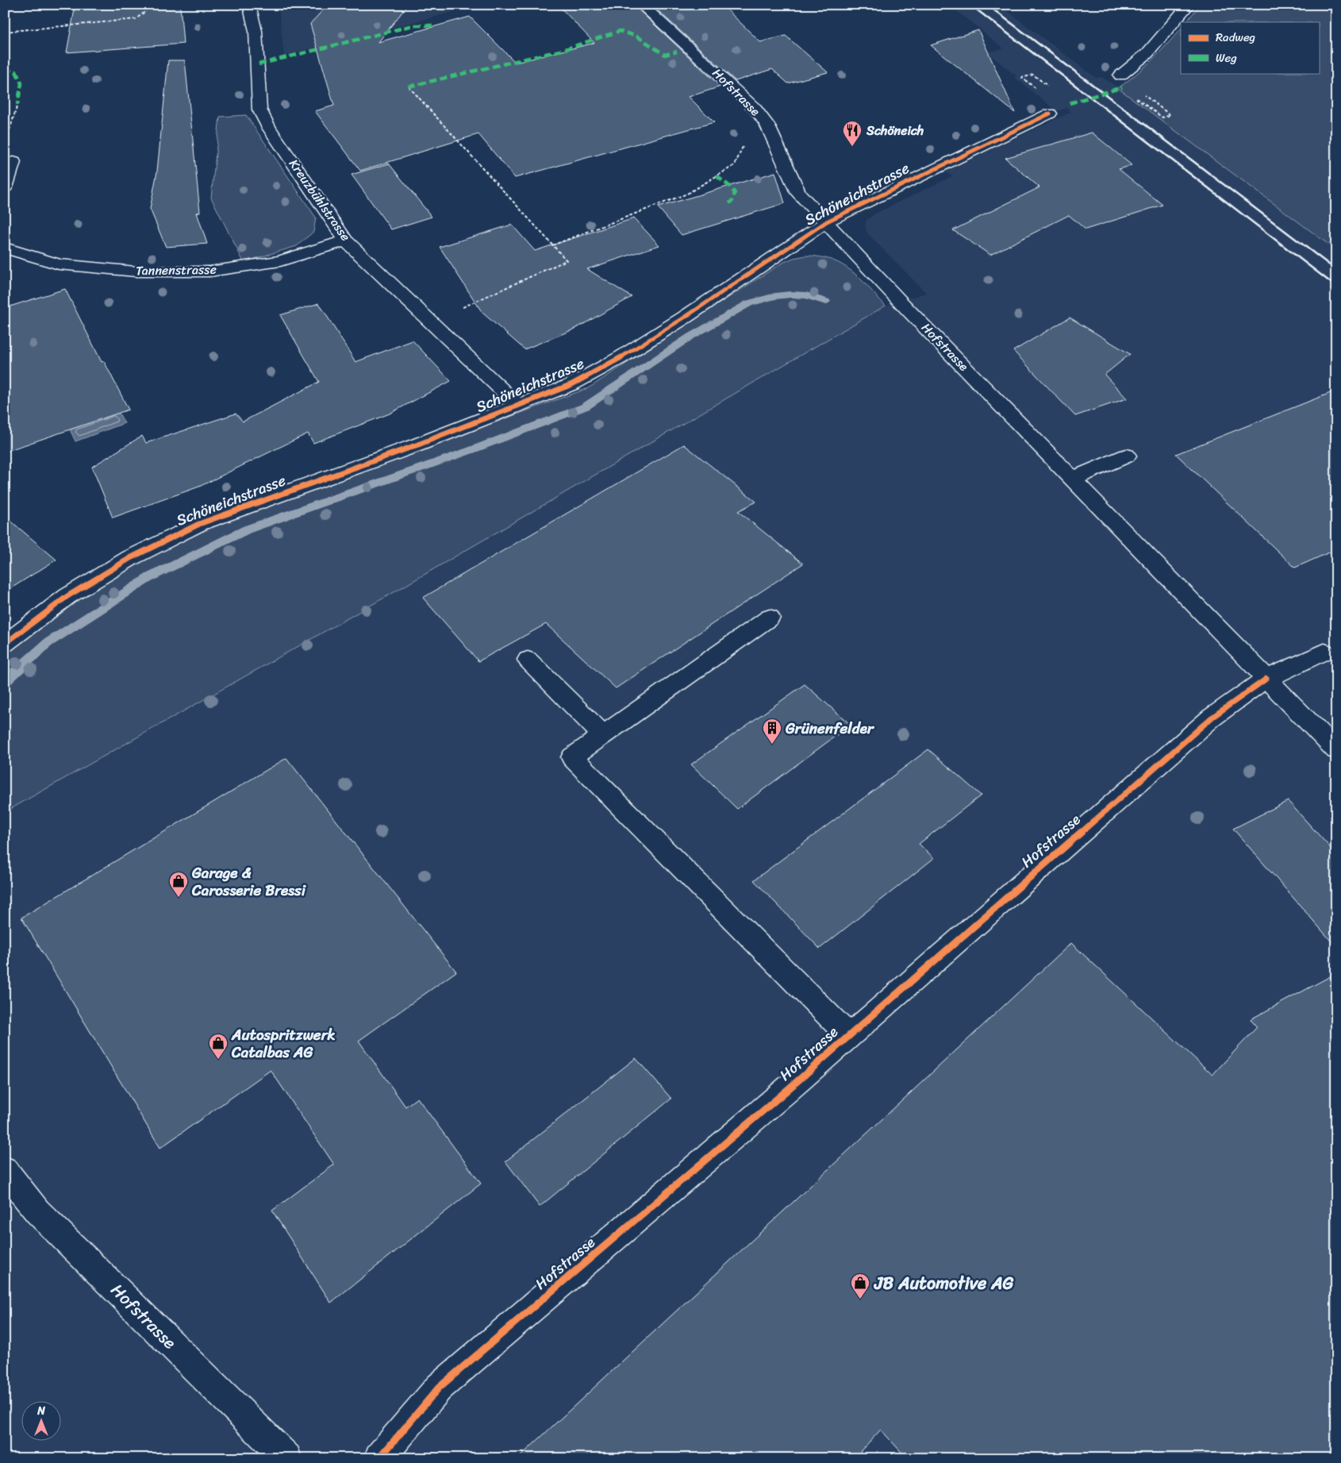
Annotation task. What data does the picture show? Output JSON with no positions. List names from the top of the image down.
{
  "streets": {
    "street": [
      "Hofstrasse",
      "Schöneichstrasse",
      "Kreuzbühlstrasse",
      "Tannenstrasse"
    ]
  },
  "crossings": [
    ["Hofstrasse", "Schöneichstrasse"],
    ["Schöneichstrasse", "Kreuzbühlstrasse"],
    ["Kreuzbühlstrasse", "Tannenstrasse"]
  ],
  "places": {
    "restaurant": ["Schöneich"],
    "building": ["Grünenfelder"],
    "shop": ["Garage & Carosserie Bressi", "Autospritzwerk Catalbas AG", "JB Automotive AG"]
  },
  "legend": ["Radweg", "Weg"],
  "north": "top"
}
